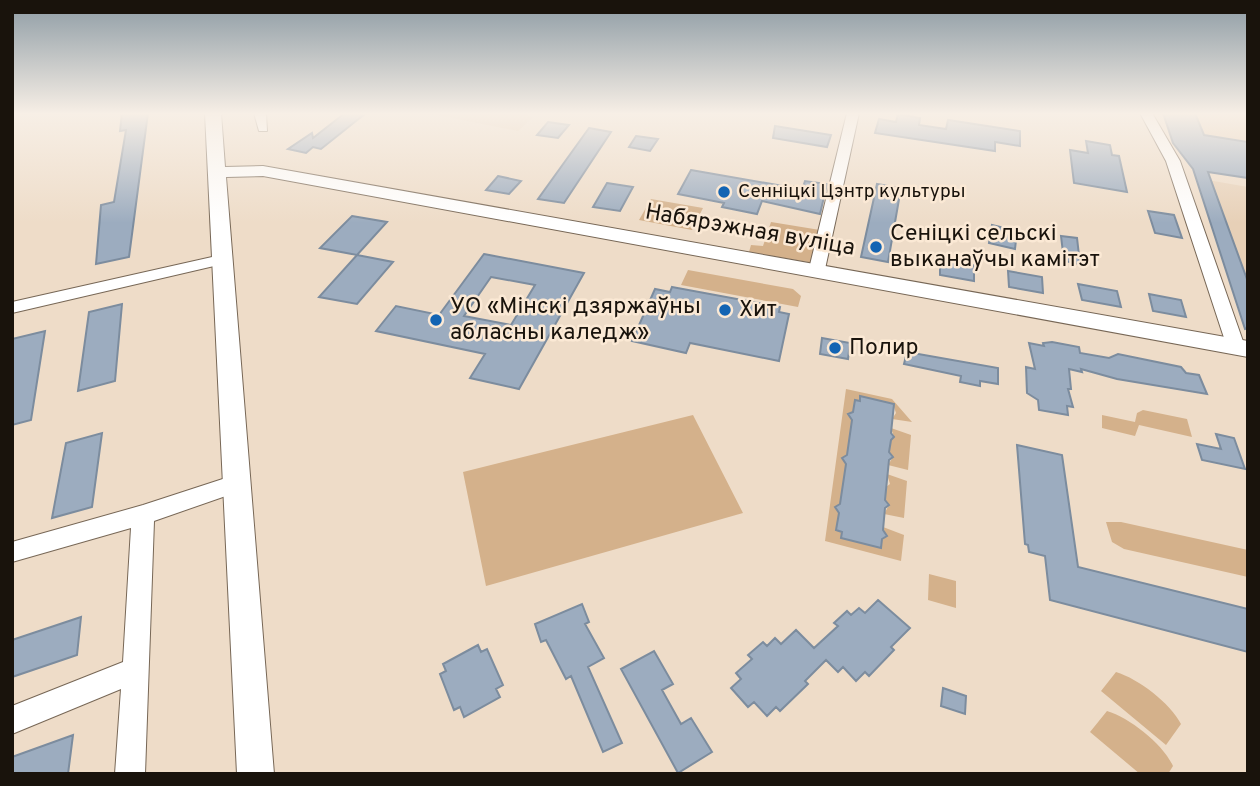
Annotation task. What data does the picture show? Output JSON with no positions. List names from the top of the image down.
{
  "streets": {
    "street": ["Набярэжная вуліца"]
  },
  "places": [
    "Сенніцкі Цэнтр культуры",
    "Сеніцкі сельскі выканаўчы камітэт",
    "Хит",
    "УО «Мінскі дзяржаўны абласны каледж»",
    "Полир"
  ]
}
